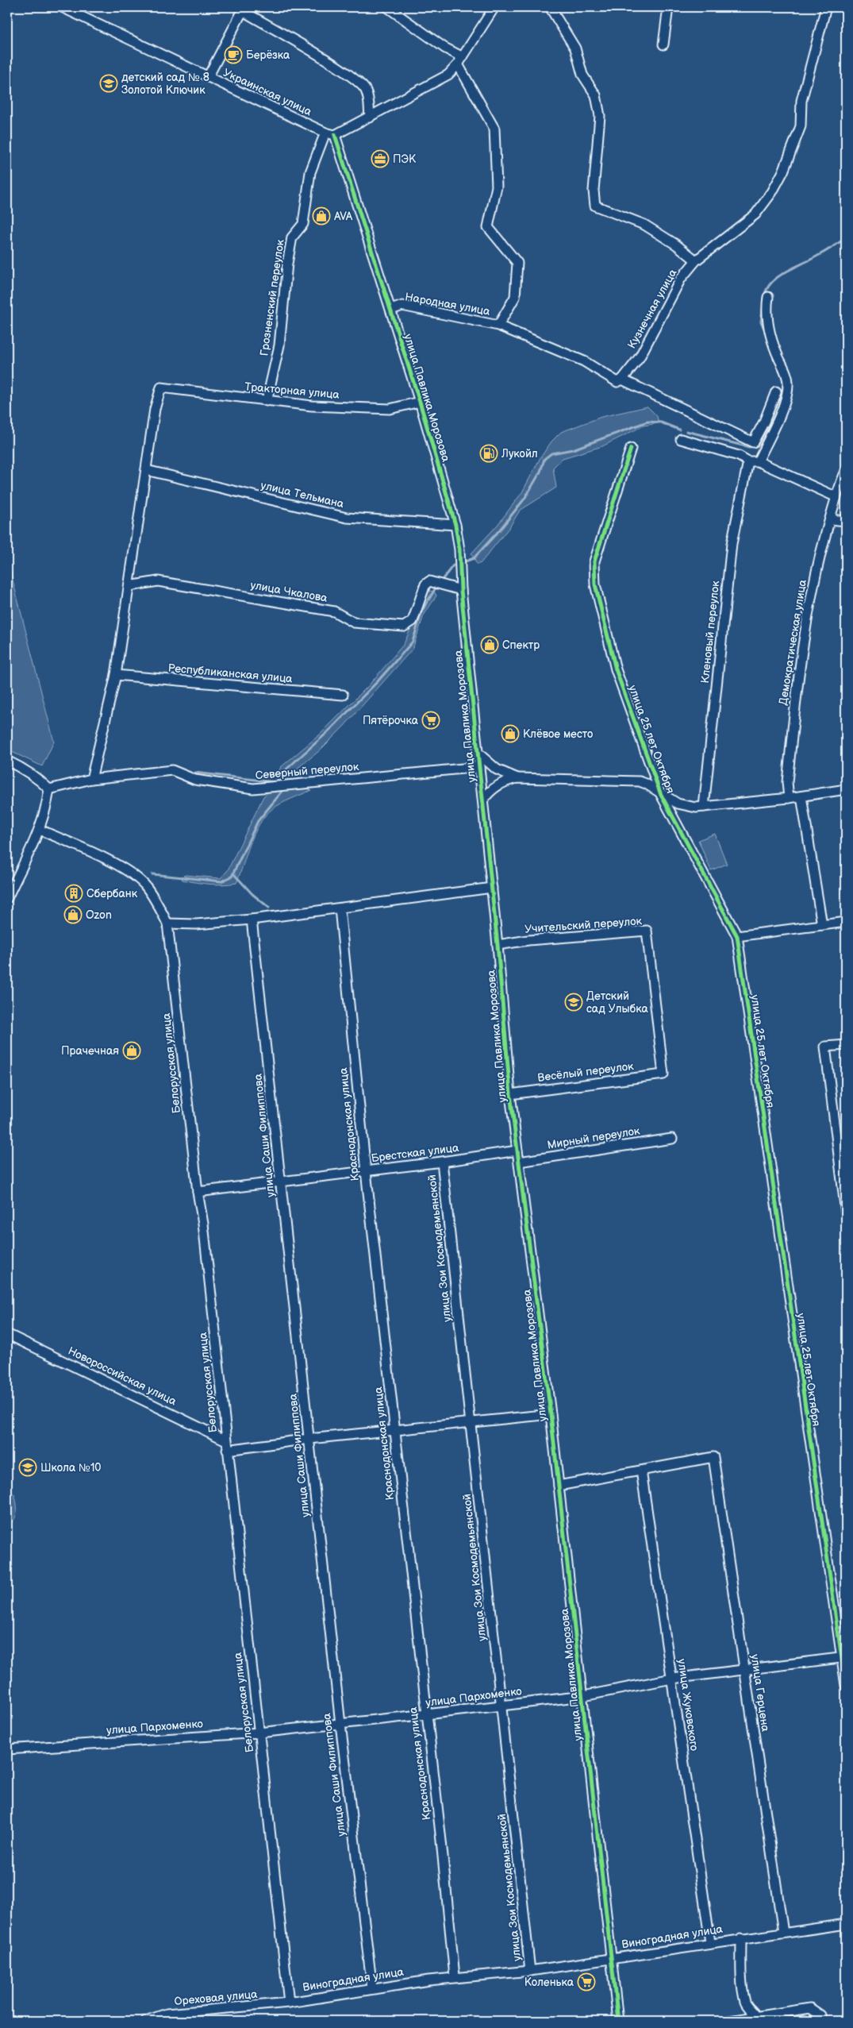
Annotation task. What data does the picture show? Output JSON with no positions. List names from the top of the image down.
{
  "streets": {
    "street": [
      "Украинская улица",
      "Грозненский переулок",
      "Народная улица",
      "Кузнечная улица",
      "Тракторная улица",
      "улица Павлика Морозова",
      "улица Тельмана",
      "улица Чкалова",
      "Кленовый переулок",
      "Демократическая улица",
      "Республиканская улица",
      "улица 25 лет Октября",
      "Северный переулок",
      "Учительский переулок",
      "Белорусская улица",
      "Весёлый переулок",
      "Краснодонская улица",
      "улица Саши Филиппова",
      "Мирный переулок",
      "Брестская улица",
      "улица Зои Космодемьянской",
      "Новороссийская улица",
      "улица Герцена",
      "улица Пархоменко",
      "улица Жуковского",
      "Виноградная улица",
      "Ореховая улица"
    ]
  },
  "crossings": [
    ["Украинская улица", "Грозненский переулок"],
    ["Украинская улица", "улица Павлика Морозова"],
    ["Грозненский переулок", "Тракторная улица"],
    ["Народная улица", "улица Павлика Морозова"],
    ["Тракторная улица", "улица Павлика Морозова"],
    ["Тракторная улица", "улица Тельмана"],
    ["улица Павлика Морозова", "улица Тельмана"],
    ["улица Павлика Морозова", "улица Чкалова"],
    ["улица Павлика Морозова", "Северный переулок"],
    ["улица Павлика Морозова", "Учительский переулок"],
    ["улица Павлика Морозова", "Весёлый переулок"],
    ["улица Павлика Морозова", "Мирный переулок"],
    ["улица Павлика Морозова", "Брестская улица"],
    ["улица Павлика Морозова", "улица Пархоменко"],
    ["улица Павлика Морозова", "Виноградная улица"],
    ["улица 25 лет Октября", "улица Пархоменко"],
    ["Учительский переулок", "Весёлый переулок"],
    ["Белорусская улица", "Брестская улица"],
    ["Белорусская улица", "Новороссийская улица"],
    ["Белорусская улица", "улица Пархоменко"],
    ["Белорусская улица", "Виноградная улица"],
    ["Белорусская улица", "Ореховая улица"],
    ["Краснодонская улица", "Брестская улица"],
    ["Краснодонская улица", "улица Пархоменко"],
    ["Краснодонская улица", "Виноградная улица"],
    ["улица Саши Филиппова", "Брестская улица"],
    ["улица Саши Филиппова", "улица Пархоменко"],
    ["улица Саши Филиппова", "Виноградная улица"],
    ["Брестская улица", "улица Зои Космодемьянской"],
    ["улица Зои Космодемьянской", "улица Пархоменко"],
    ["улица Зои Космодемьянской", "Виноградная улица"],
    ["улица Герцена", "улица Пархоменко"],
    ["улица Герцена", "улица Жуковского"],
    ["улица Герцена", "Виноградная улица"],
    ["улица Пархоменко", "улица Жуковского"],
    ["улица Жуковского", "Виноградная улица"],
    ["Виноградная улица", "Ореховая улица"]
  ],
  "places": {
    "cafe": ["Берёзка"],
    "school or university": ["детский сад № 8 Золотой Ключик", "Детский сад Улыбка", "Школа №10"],
    "office": ["ПЭК"],
    "shop": [
      "AVA",
      "Спектр",
      "Клёвое место",
      "Ozon",
      "Прачечная"
    ],
    "fuel station": ["Лукойл"],
    "supermarket": ["Пятёрочка", "Коленька"],
    "building": ["Сбербанк"]
  }
}
